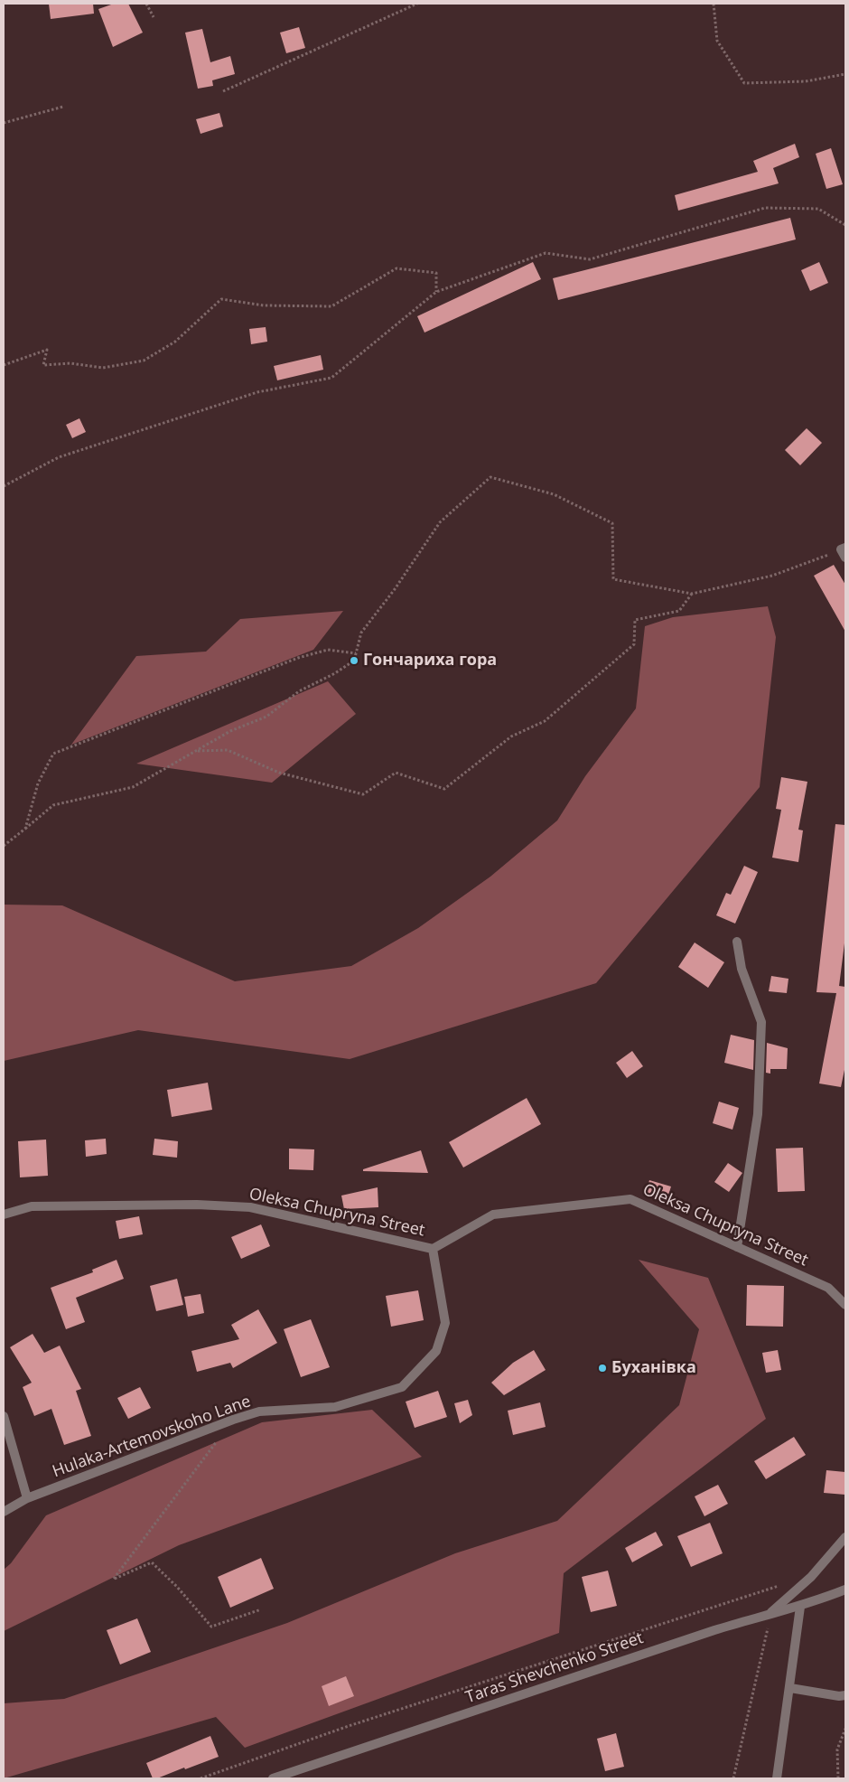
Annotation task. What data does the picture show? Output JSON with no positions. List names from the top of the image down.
{
  "streets": {
    "street": ["Oleksa Chupryna Street", "Hulaka-Artemovskoho Lane", "Taras Shevchenko Street"]
  },
  "crossings": [
    ["Oleksa Chupryna Street", "Hulaka-Artemovskoho Lane"]
  ],
  "places": ["Гончариха гора", "Буханівка"]
}
